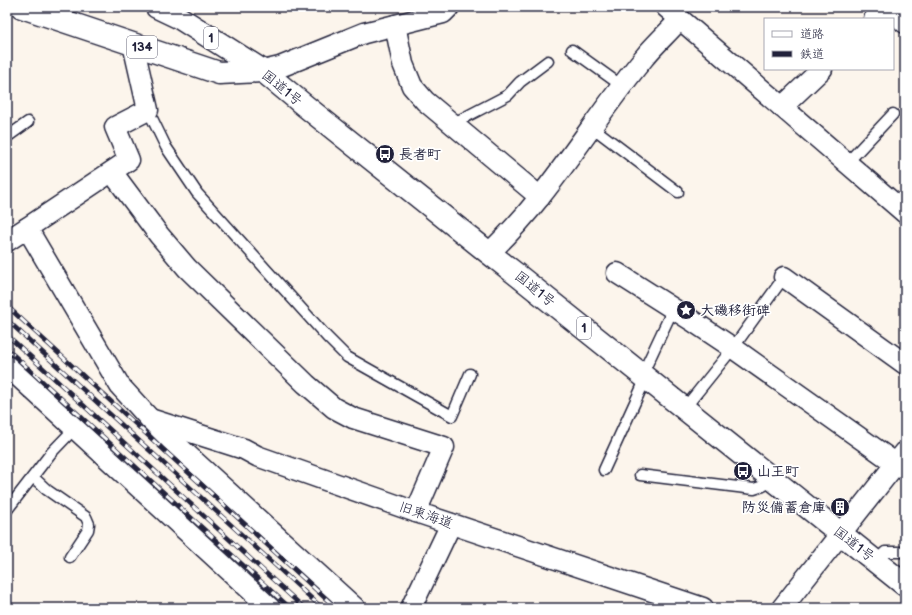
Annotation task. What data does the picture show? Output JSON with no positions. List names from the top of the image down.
{
  "streets": {
    "highway": ["1", "134", "国道1号"],
    "street": ["旧東海道"]
  },
  "crossings": [
    ["134", "国道1号"]
  ],
  "places": {
    "bus stop": ["長者町", "山王町"],
    "place": ["大磯移街碑"],
    "building": ["防災備蓄倉庫"]
  },
  "legend": ["道路", "鉄道"]
}
